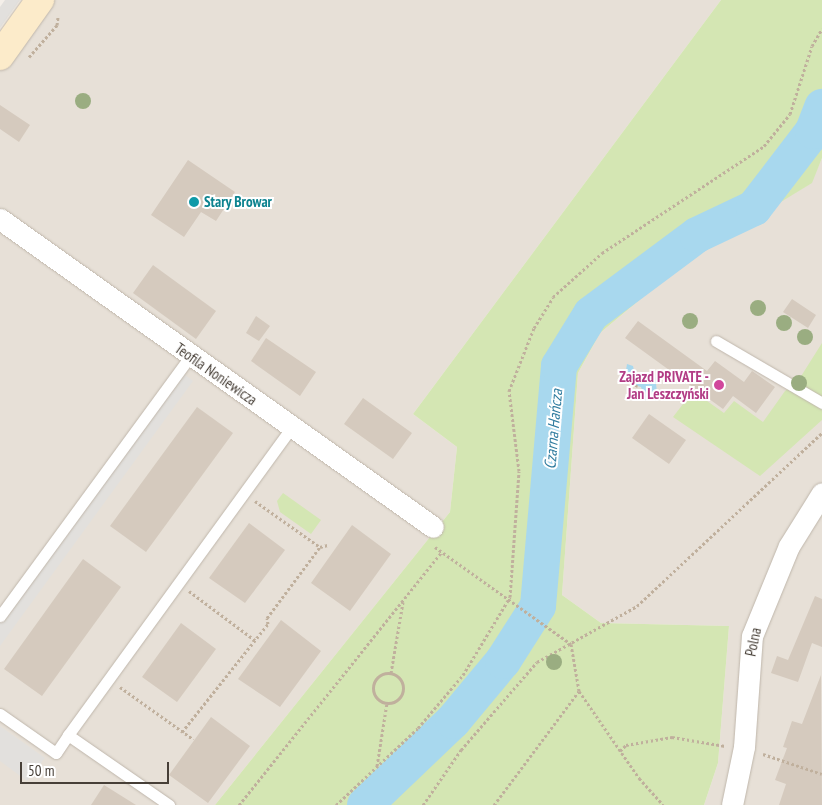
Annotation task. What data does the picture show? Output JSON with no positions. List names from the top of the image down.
{
  "streets": {
    "street": ["Teofila Noniewicza", "Polna"]
  },
  "water": ["Czarna Hańcza"],
  "places": ["Stary Browar", "Zajazd PRIVATE - Jan Leszczyński"],
  "scale_bar": "50 m"
}
